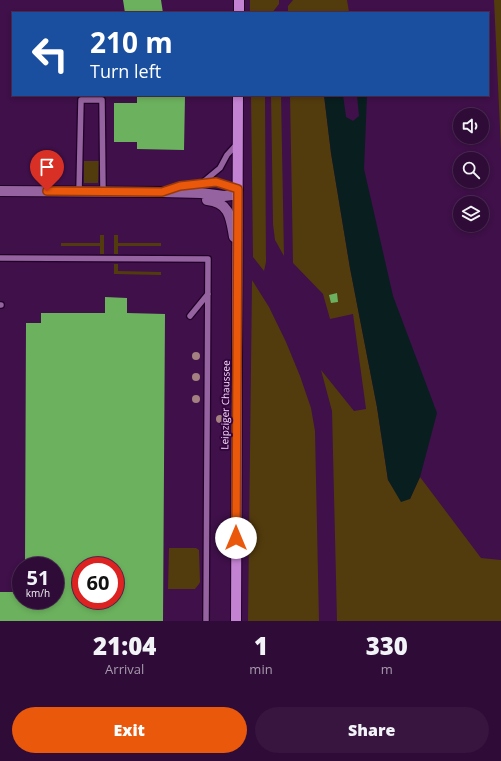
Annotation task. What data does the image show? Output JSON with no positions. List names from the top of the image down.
{
  "streets": {
    "main road": ["Leipziger Chaussee"]
  },
  "page": {
    "turn": ["210 m", "Turn left"],
    "speed": "51 km/h",
    "limit": "60",
    "eta": [
      "21:04",
      "Arrival",
      "1",
      "min",
      "330",
      "m"
    ],
    "buttons": ["Exit", "Share"]
  }
}
